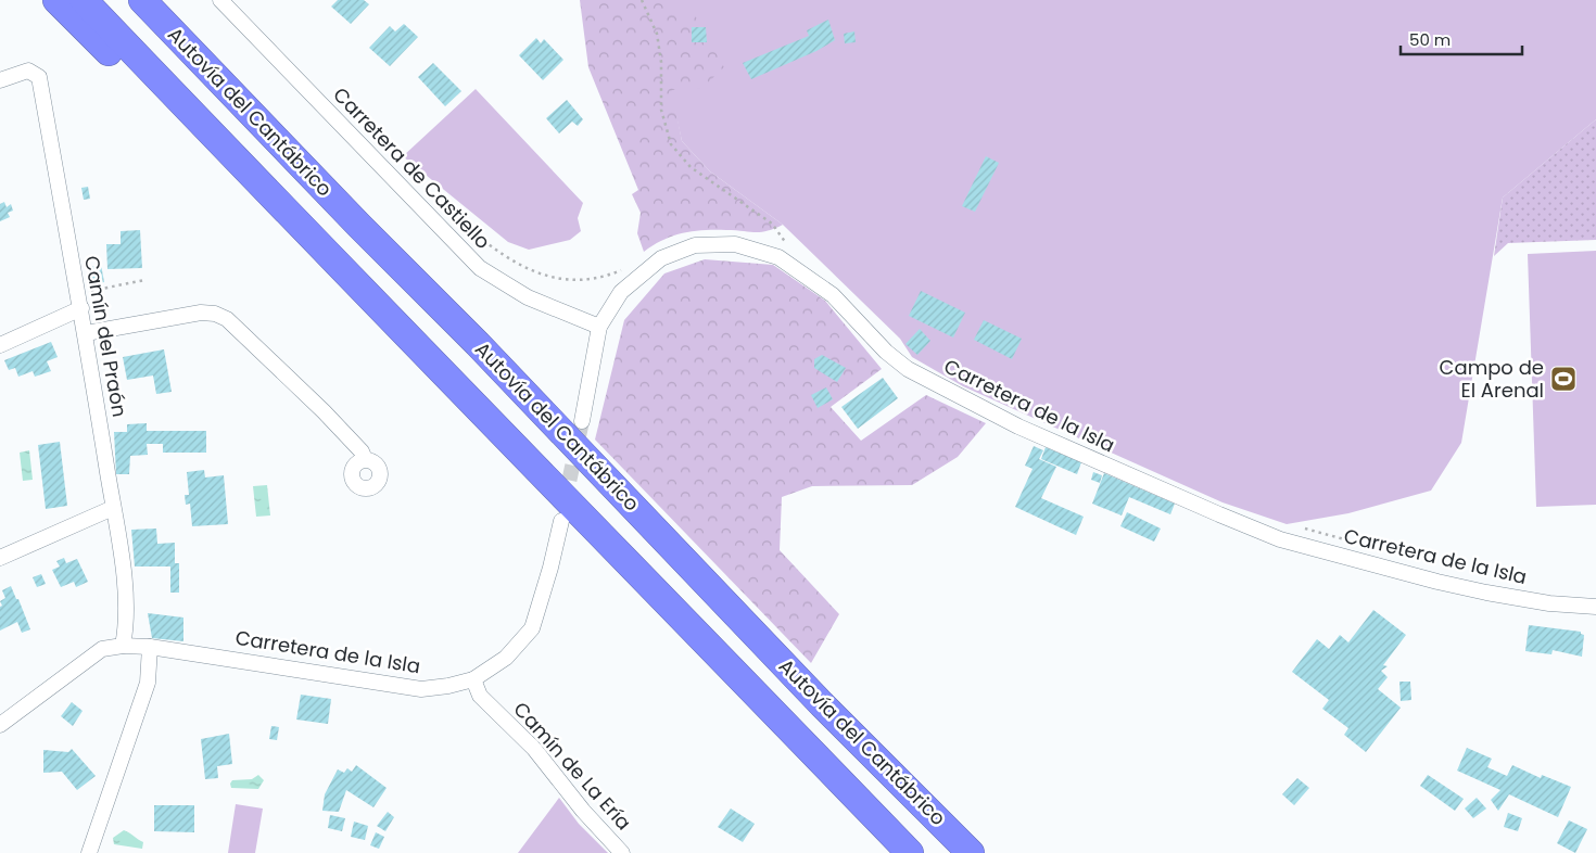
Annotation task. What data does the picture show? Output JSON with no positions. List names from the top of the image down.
{
  "streets": {
    "highway": ["Autovía del Cantábrico"],
    "street": [
      "Carretera de Castiello",
      "Camín del Praón",
      "Carretera de la Isla",
      "Camín de La Ería"
    ]
  },
  "crossings": [
    ["Carretera de Castiello", "Carretera de la Isla"],
    ["Camín del Praón", "Carretera de la Isla"],
    ["Carretera de la Isla", "Camín de La Ería"]
  ],
  "places": {
    "sports": ["Campo de El Arenal"]
  },
  "scale_bar": "50 m"
}
